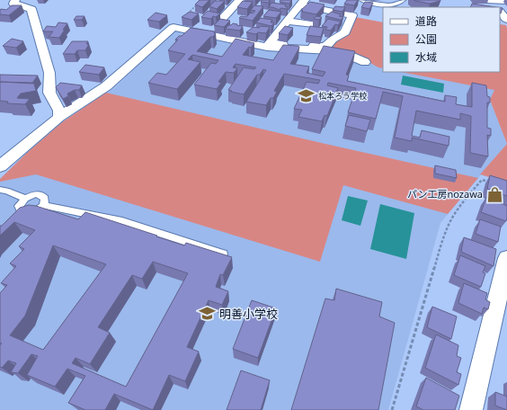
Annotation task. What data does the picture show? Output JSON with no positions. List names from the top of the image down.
{
  "places": {
    "school or university": ["松本ろう学校", "明善小学校"],
    "shop": ["パン工房nozawa"]
  },
  "legend": ["道路", "公園", "水域"]
}
